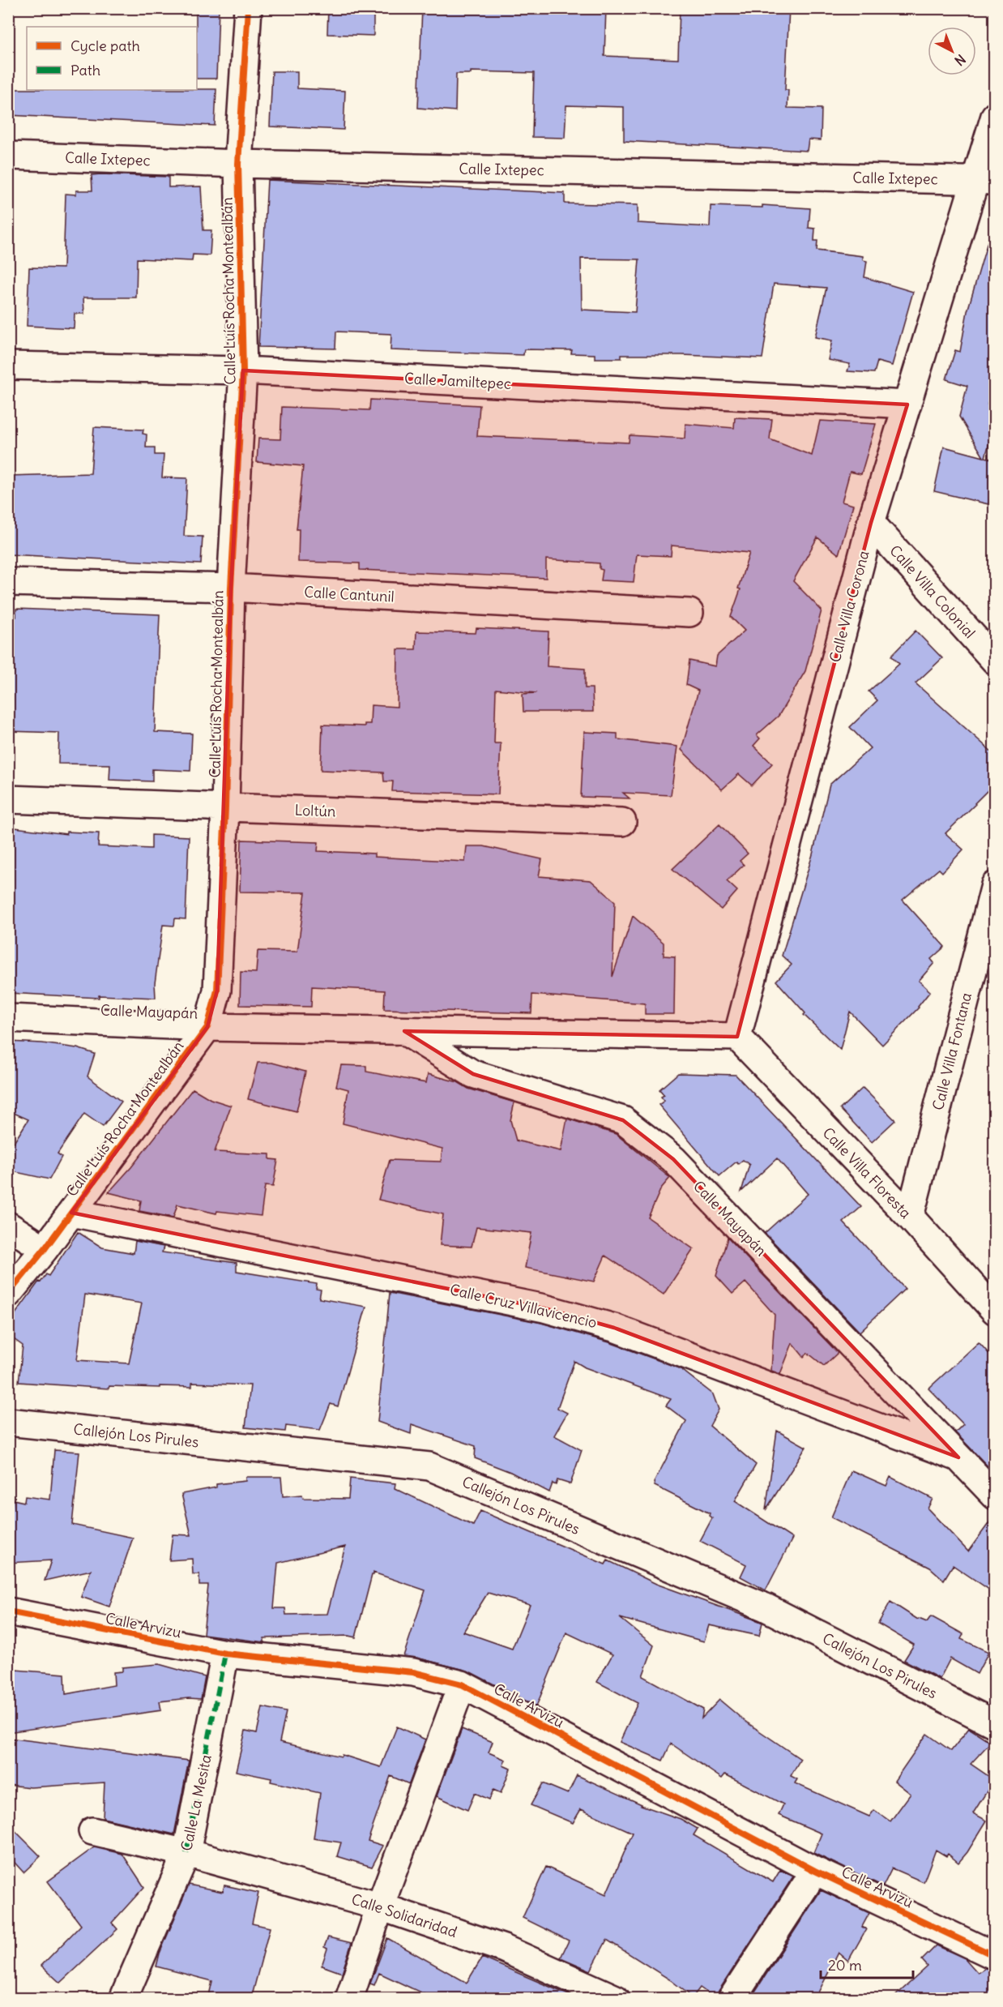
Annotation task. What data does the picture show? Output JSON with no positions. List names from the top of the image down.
{
  "streets": {
    "street": [
      "Calle Ixtepec",
      "Calle Luís Rocha Montealbán",
      "Calle Jamiltepec",
      "Calle Villa Colonial",
      "Calle Cantunil",
      "Calle Villa Corona",
      "Loltún",
      "Calle Mayapán",
      "Calle Villa Fontana",
      "Calle Villa Floresta",
      "Calle Cruz Villavicencio",
      "Callejón Los Pirules",
      "Calle Arvizu",
      "Calle La Mesita",
      "Calle Solidaridad"
    ]
  },
  "crossings": [
    ["Calle Ixtepec", "Calle Luís Rocha Montealbán"],
    ["Calle Ixtepec", "Calle Villa Corona"],
    ["Calle Luís Rocha Montealbán", "Calle Jamiltepec"],
    ["Calle Luís Rocha Montealbán", "Calle Cantunil"],
    ["Calle Luís Rocha Montealbán", "Loltún"],
    ["Calle Luís Rocha Montealbán", "Calle Mayapán"],
    ["Calle Luís Rocha Montealbán", "Calle Cruz Villavicencio"],
    ["Calle Jamiltepec", "Calle Villa Corona"],
    ["Calle Villa Colonial", "Calle Villa Corona"],
    ["Calle Villa Corona", "Calle Mayapán"],
    ["Calle Villa Corona", "Calle Villa Floresta"],
    ["Calle Mayapán", "Calle Villa Floresta"],
    ["Calle Mayapán", "Calle Cruz Villavicencio"],
    ["Calle Villa Fontana", "Calle Villa Floresta"],
    ["Calle Arvizu", "Calle La Mesita"],
    ["Calle La Mesita", "Calle Solidaridad"]
  ],
  "legend": ["Cycle path", "Path"],
  "scale_bar": "20 m",
  "north": "bottom right"
}
